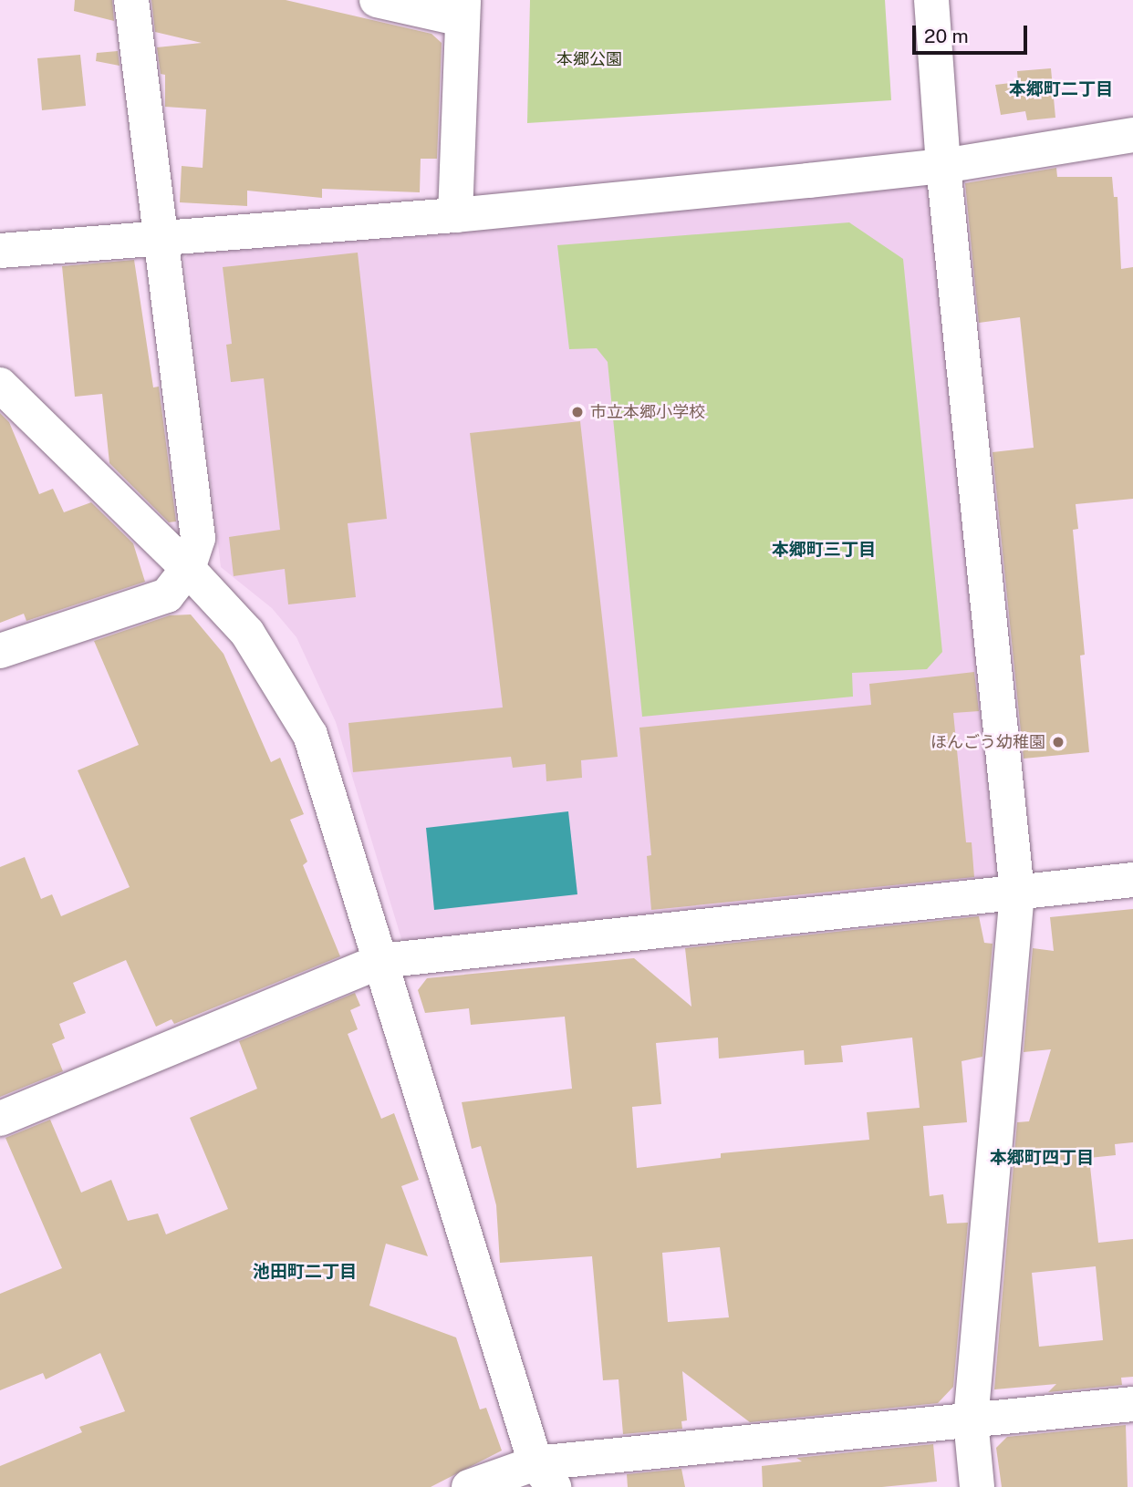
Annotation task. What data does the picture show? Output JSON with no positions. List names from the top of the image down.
{
  "districts": [
    "本郷町二丁目",
    "本郷町三丁目",
    "本郷町四丁目",
    "池田町二丁目"
  ],
  "parks": ["本郷公園"],
  "places": ["市立本郷小学校", "ほんごう幼稚園"],
  "scale_bar": "20 m"
}
